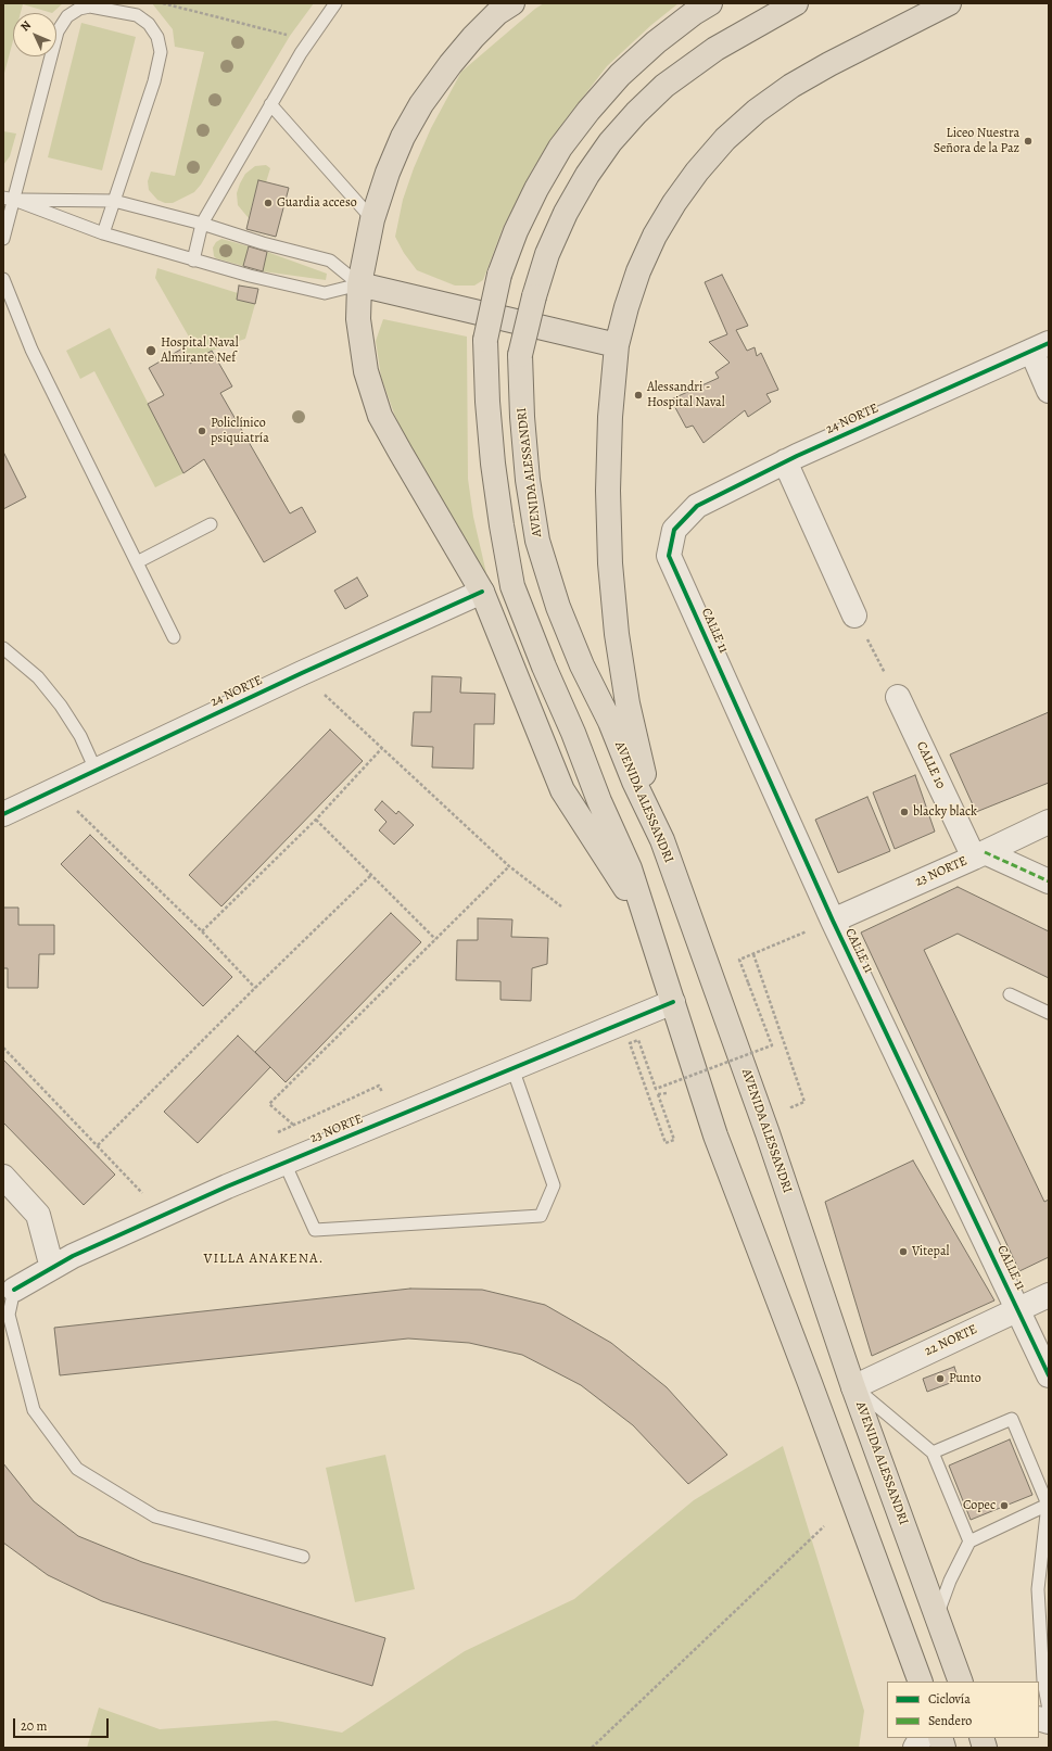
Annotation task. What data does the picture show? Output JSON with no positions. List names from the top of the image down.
{
  "streets": {
    "main road": ["AVENIDA ALESSANDRI"],
    "street": [
      "24 NORTE",
      "CALLE 11",
      "CALLE 10",
      "23 NORTE",
      "22 NORTE"
    ]
  },
  "crossings": [
    ["24 NORTE", "CALLE 11"],
    ["AVENIDA ALESSANDRI", "22 NORTE"],
    ["CALLE 11", "23 NORTE"],
    ["CALLE 11", "22 NORTE"],
    ["CALLE 10", "23 NORTE"]
  ],
  "districts": ["VILLA ANAKENA."],
  "places": [
    "Liceo Nuestra Señora de la Paz",
    "Guardia acceso",
    "Hospital Naval Almirante Nef",
    "Alessandri - Hospital Naval",
    "Policlínico psiquiatría",
    "blacky black",
    "Vitepal",
    "Punto",
    "Copec"
  ],
  "legend": ["Ciclovía", "Sendero"],
  "scale_bar": "20 m",
  "north": "top left"
}
